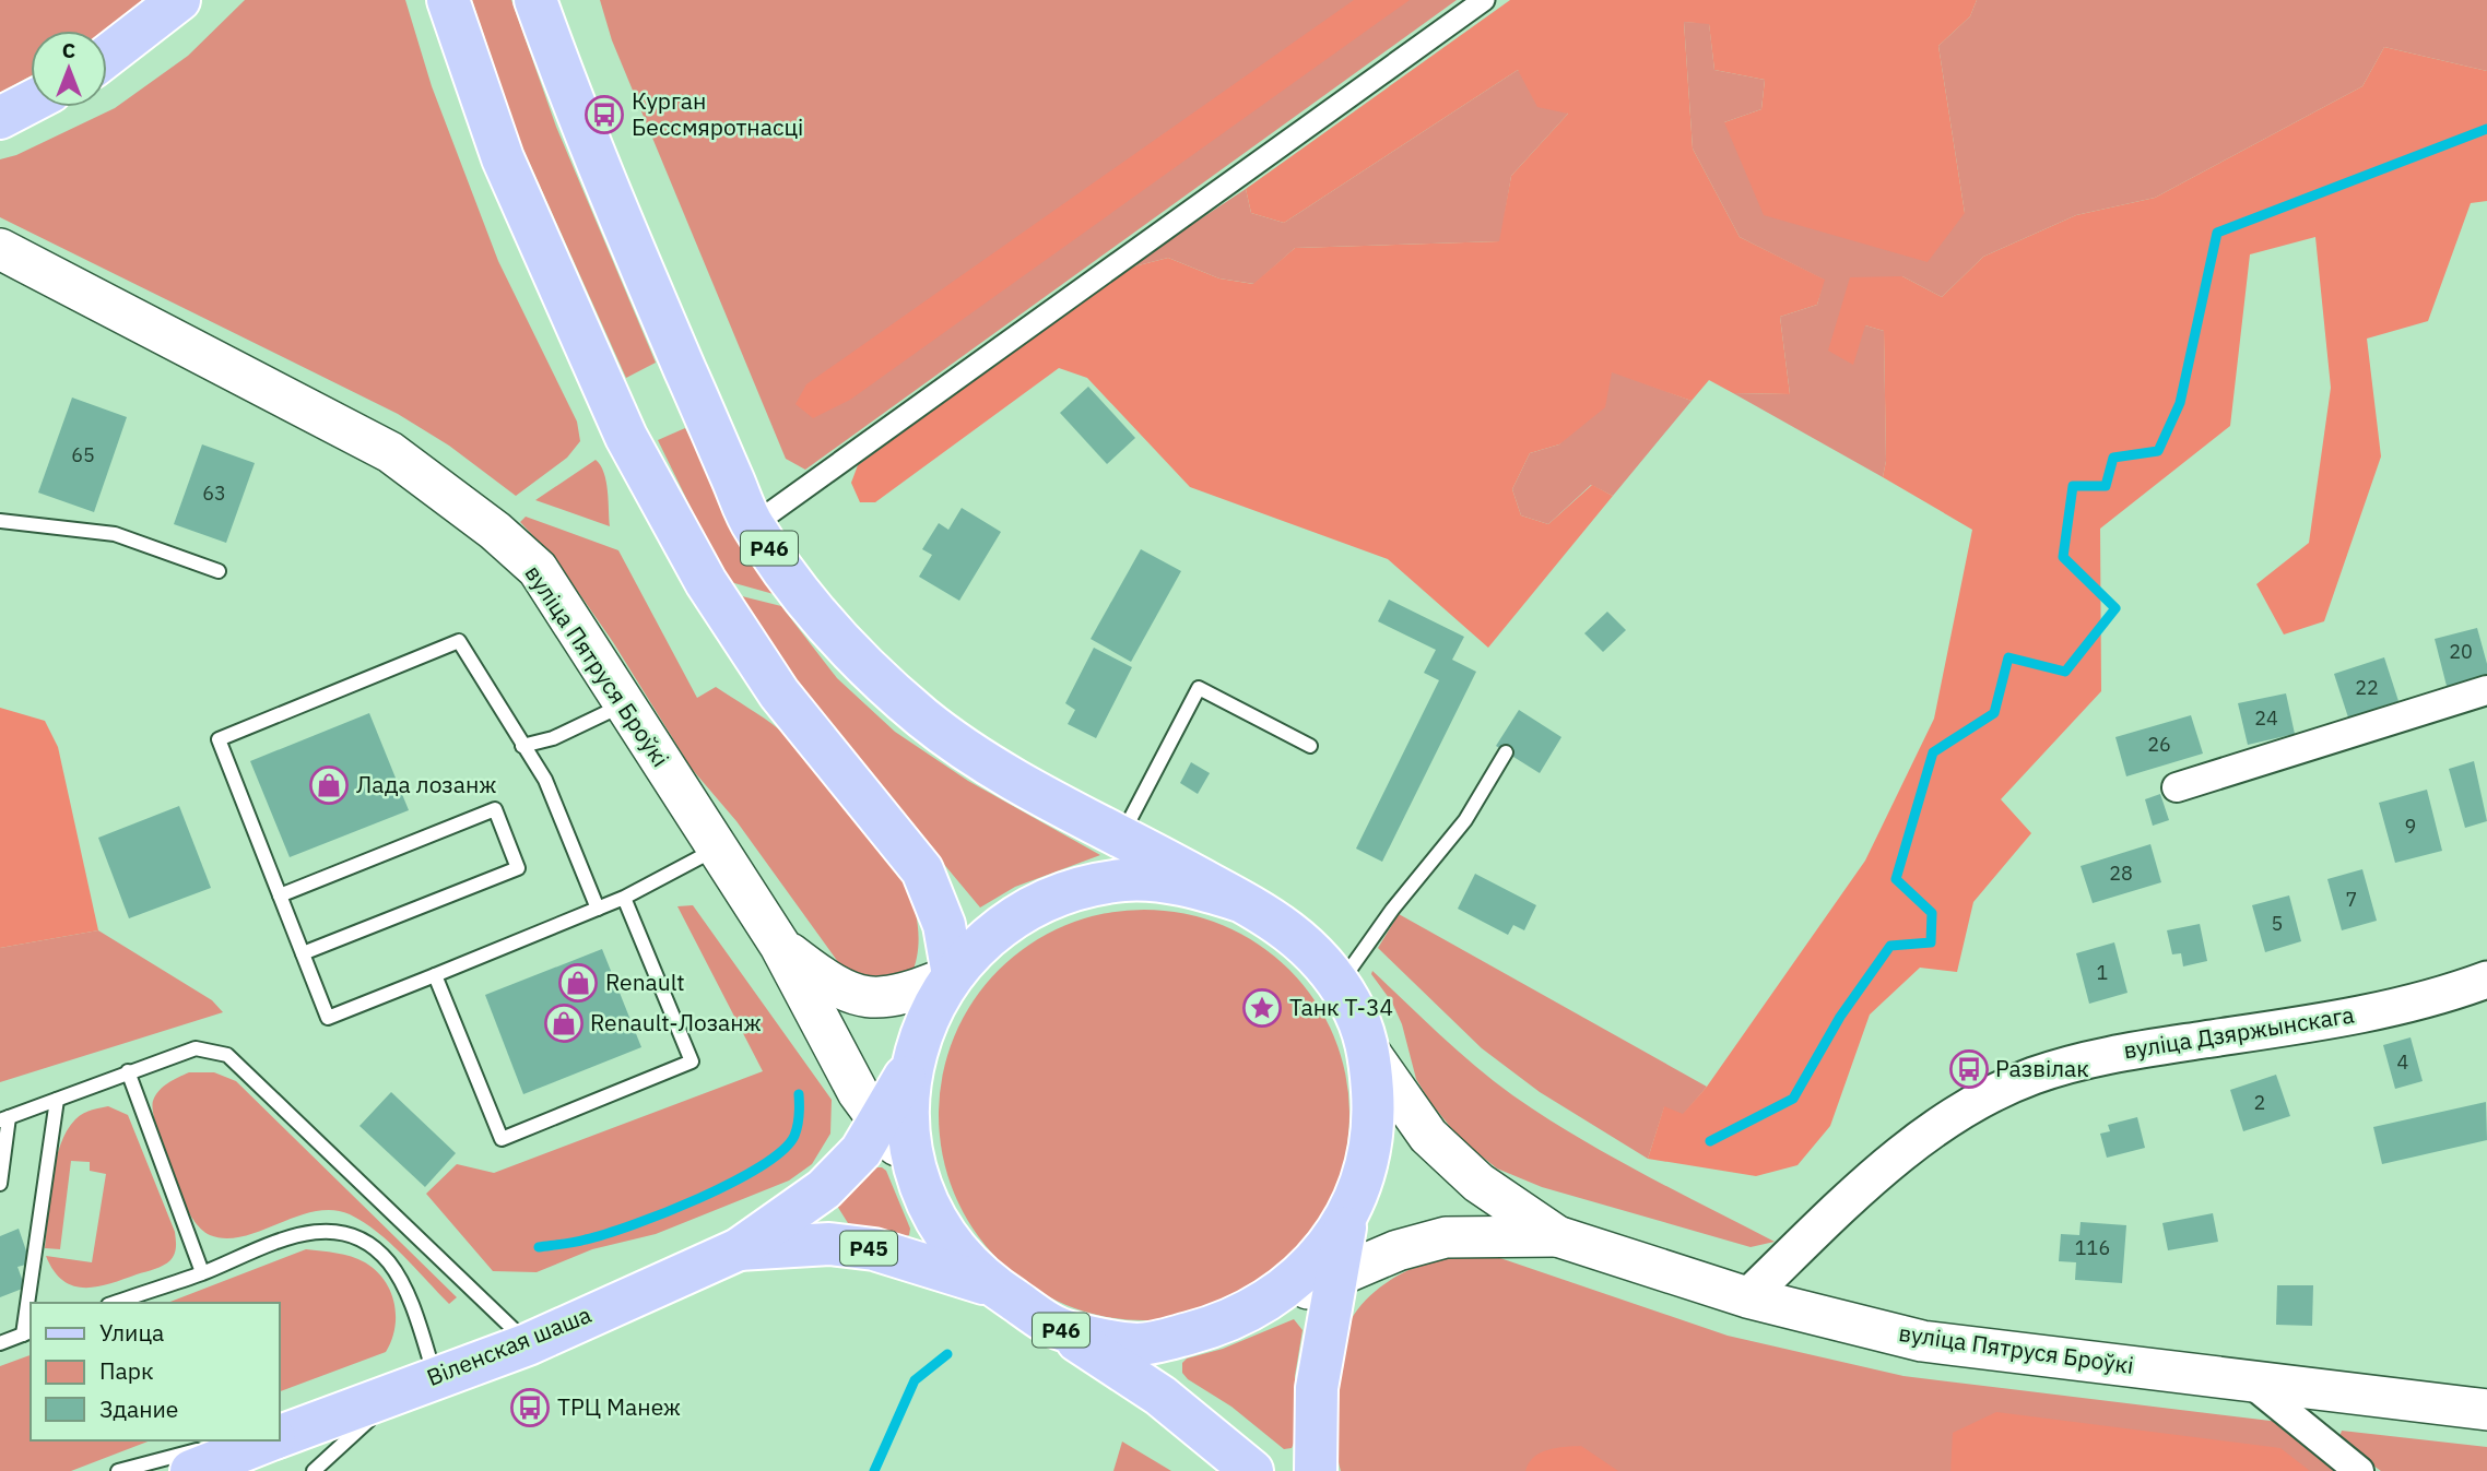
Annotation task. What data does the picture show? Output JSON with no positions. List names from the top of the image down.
{
  "streets": {
    "main road": [
      "Р46",
      "вуліца Пятруся Броўкі",
      "Р45",
      "Віленская шаша"
    ],
    "street": ["вуліца Дзяржынскага"]
  },
  "crossings": [
    ["Р46", "вуліца Пятруся Броўкі"],
    ["Р46", "Р45"],
    ["вуліца Пятруся Броўкі", "вуліца Дзяржынскага"],
    ["вуліца Пятруся Броўкі", "Р45"],
    ["Р45", "Віленская шаша"]
  ],
  "places": {
    "bus stop": ["Курган Бессмяротнасці", "Развілак", "ТРЦ Манеж"],
    "shop": ["Лада лозанж", "Renault", "Renault-Лозанж"],
    "place": ["Танк Т-34"]
  },
  "house_numbers": [
    "65",
    "63",
    "20",
    "22",
    "24",
    "26",
    "9",
    "28",
    "7",
    "5",
    "1",
    "4",
    "2",
    "116"
  ],
  "legend": ["Улица", "Парк", "Здание"],
  "north": "top"
}
